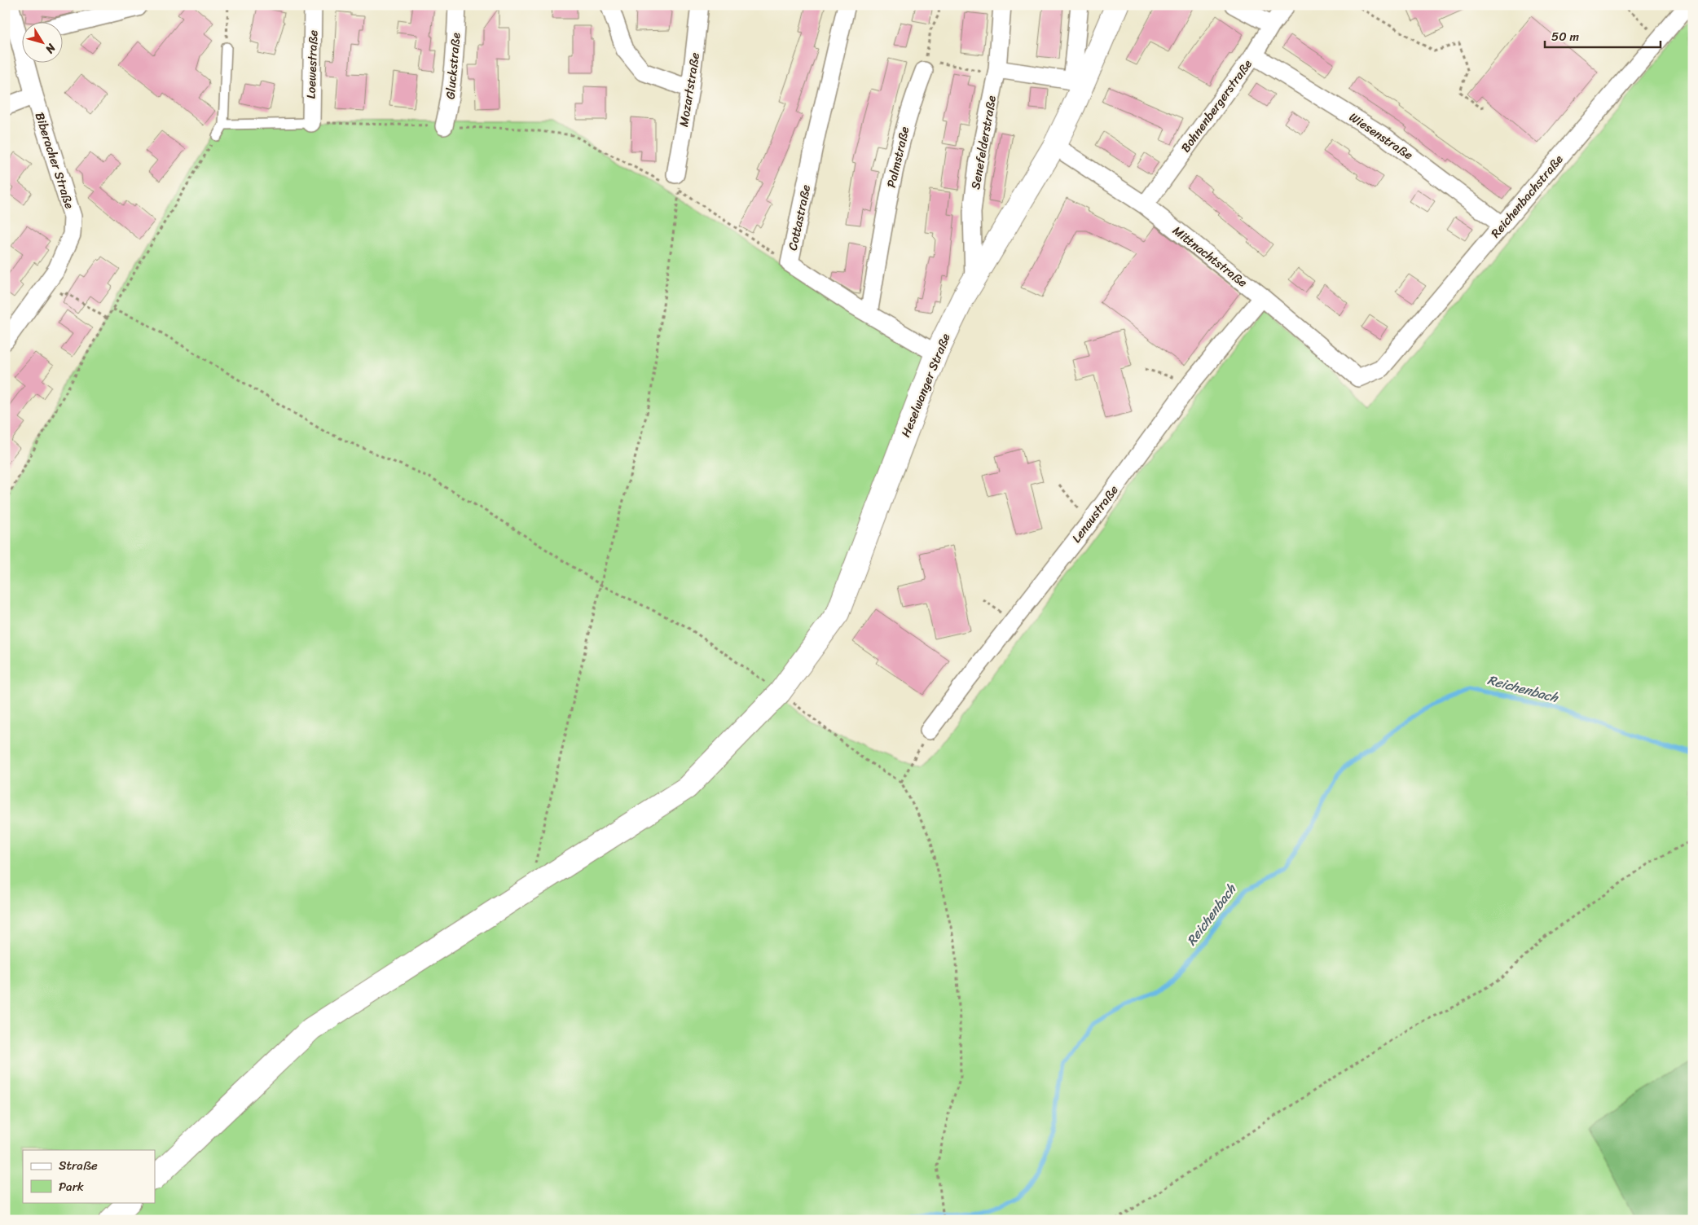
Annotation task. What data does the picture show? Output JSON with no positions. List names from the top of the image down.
{
  "streets": {
    "street": [
      "Loewestraße",
      "Gluckstraße",
      "Mozartstraße",
      "Bohnenbergerstraße",
      "Wiesenstraße",
      "Senefelderstraße",
      "Palmstraße",
      "Biberacher Straße",
      "Reichenbachstraße",
      "Cottastraße",
      "Mittnachtstraße",
      "Heselwanger Straße",
      "Lenaustraße"
    ]
  },
  "crossings": [
    ["Bohnenbergerstraße", "Wiesenstraße"],
    ["Bohnenbergerstraße", "Mittnachtstraße"],
    ["Wiesenstraße", "Reichenbachstraße"],
    ["Senefelderstraße", "Heselwanger Straße"],
    ["Palmstraße", "Cottastraße"],
    ["Reichenbachstraße", "Mittnachtstraße"],
    ["Cottastraße", "Heselwanger Straße"],
    ["Mittnachtstraße", "Heselwanger Straße"],
    ["Mittnachtstraße", "Lenaustraße"]
  ],
  "water": ["Reichenbach"],
  "legend": ["Straße", "Park"],
  "scale_bar": "50 m",
  "north": "bottom right"
}
